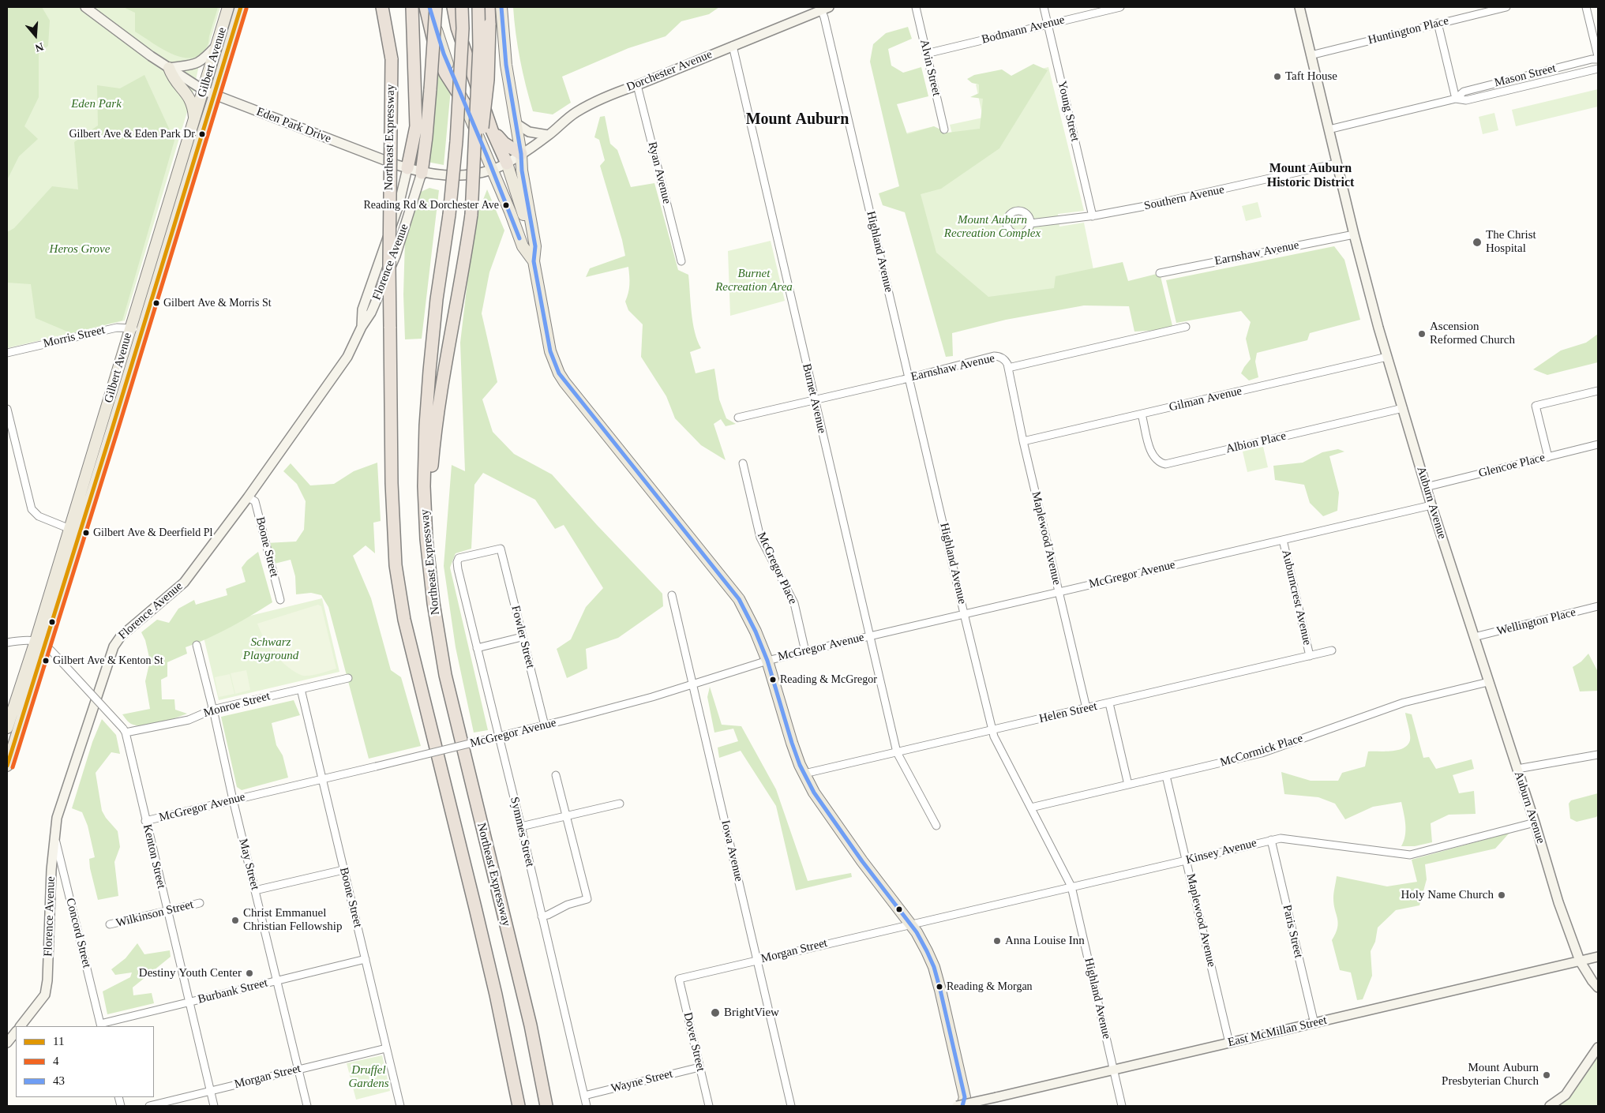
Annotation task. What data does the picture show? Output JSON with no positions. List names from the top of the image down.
{
  "streets": {
    "highway": ["Northeast Expressway"],
    "main road": ["Gilbert Avenue"],
    "street": [
      "Bodmann Avenue",
      "Huntington Place",
      "Alvin Street",
      "Dorchester Avenue",
      "Mason Street",
      "Young Street",
      "Eden Park Drive",
      "Ryan Avenue",
      "Southern Avenue",
      "Highland Avenue",
      "Earnshaw Avenue",
      "Florence Avenue",
      "Morris Street",
      "Burnet Avenue",
      "Gilman Avenue",
      "Albion Place",
      "Glencoe Place",
      "Auburn Avenue",
      "Maplewood Avenue",
      "Boone Street",
      "McGregor Place",
      "McGregor Avenue",
      "Auburncrest Avenue",
      "Wellington Place",
      "Fowler Street",
      "Monroe Street",
      "Helen Street",
      "McCormick Place",
      "Symmes Street",
      "Iowa Avenue",
      "Kinsey Avenue",
      "Kenton Street",
      "May Street",
      "Wilkinson Street",
      "Paris Street",
      "Concord Street",
      "Morgan Street",
      "Burbank Street",
      "East McMillan Street",
      "Dover Street",
      "Wayne Street"
    ]
  },
  "crossings": [
    ["Bodmann Avenue", "Alvin Street"],
    ["Bodmann Avenue", "Young Street"],
    ["Huntington Place", "Auburn Avenue"],
    ["Gilbert Avenue", "Eden Park Drive"],
    ["Gilbert Avenue", "Morris Street"],
    ["Dorchester Avenue", "Eden Park Drive"],
    ["Dorchester Avenue", "Ryan Avenue"],
    ["Dorchester Avenue", "Highland Avenue"],
    ["Dorchester Avenue", "Burnet Avenue"],
    ["Mason Street", "Auburn Avenue"],
    ["Young Street", "Southern Avenue"],
    ["Eden Park Drive", "Florence Avenue"],
    ["Southern Avenue", "Auburn Avenue"],
    ["Highland Avenue", "Earnshaw Avenue"],
    ["Highland Avenue", "McGregor Avenue"],
    ["Highland Avenue", "Helen Street"],
    ["Highland Avenue", "McCormick Place"],
    ["Highland Avenue", "Kinsey Avenue"],
    ["Highland Avenue", "East McMillan Street"],
    ["Earnshaw Avenue", "Burnet Avenue"],
    ["Earnshaw Avenue", "Auburn Avenue"],
    ["Earnshaw Avenue", "Maplewood Avenue"],
    ["Florence Avenue", "Boone Street"],
    ["Florence Avenue", "Concord Street"],
    ["Burnet Avenue", "McGregor Avenue"],
    ["Burnet Avenue", "Helen Street"],
    ["Gilman Avenue", "Albion Place"],
    ["Gilman Avenue", "Auburn Avenue"],
    ["Gilman Avenue", "Maplewood Avenue"],
    ["Albion Place", "Auburn Avenue"],
    ["Glencoe Place", "Auburn Avenue"],
    ["Auburn Avenue", "McGregor Avenue"],
    ["Auburn Avenue", "Wellington Place"],
    ["Auburn Avenue", "McCormick Place"],
    ["Auburn Avenue", "Kinsey Avenue"],
    ["Auburn Avenue", "East McMillan Street"],
    ["Maplewood Avenue", "McGregor Avenue"],
    ["Maplewood Avenue", "Helen Street"],
    ["Maplewood Avenue", "McCormick Place"],
    ["Maplewood Avenue", "Kinsey Avenue"],
    ["Maplewood Avenue", "East McMillan Street"],
    ["Boone Street", "McGregor Avenue"],
    ["Boone Street", "Monroe Street"],
    ["Boone Street", "Morgan Street"],
    ["Boone Street", "Burbank Street"],
    ["McGregor Place", "McGregor Avenue"],
    ["McGregor Avenue", "Auburncrest Avenue"],
    ["McGregor Avenue", "Fowler Street"],
    ["McGregor Avenue", "Symmes Street"],
    ["McGregor Avenue", "Iowa Avenue"],
    ["McGregor Avenue", "Kenton Street"],
    ["McGregor Avenue", "May Street"],
    ["Auburncrest Avenue", "Helen Street"],
    ["Fowler Street", "Symmes Street"],
    ["Monroe Street", "Kenton Street"],
    ["Monroe Street", "May Street"],
    ["Symmes Street", "Wayne Street"],
    ["Iowa Avenue", "Morgan Street"],
    ["Kinsey Avenue", "Paris Street"],
    ["Kinsey Avenue", "Morgan Street"],
    ["Kenton Street", "Wilkinson Street"],
    ["Kenton Street", "Morgan Street"],
    ["Kenton Street", "Burbank Street"],
    ["May Street", "Morgan Street"],
    ["May Street", "Burbank Street"],
    ["Paris Street", "East McMillan Street"],
    ["Concord Street", "Burbank Street"],
    ["Morgan Street", "Dover Street"],
    ["Dover Street", "Wayne Street"]
  ],
  "districts": ["Mount Auburn", "Mount Auburn Historic District"],
  "parks": [
    "Eden Park",
    "Mount Auburn Recreation Complex",
    "Heros Grove",
    "Burnet Recreation Area",
    "Schwarz Playground",
    "Druffel Gardens"
  ],
  "places": [
    "Taft House",
    "Gilbert Ave & Eden Park Dr",
    "Reading Rd & Dorchester Ave",
    "The Christ Hospital",
    "Gilbert Ave & Morris St",
    "Ascension Reformed Church",
    "Gilbert Ave & Deerfield Pl",
    "Gilbert Ave & Kenton St",
    "Reading & McGregor",
    "Holy Name Church",
    "Christ Emmanuel Christian Fellowship",
    "Anna Louise Inn",
    "Destiny Youth Center",
    "Reading & Morgan",
    "BrightView",
    "Mount Auburn Presbyterian Church"
  ],
  "lines": ["transit line 11", "transit line 43", "transit line 4"],
  "legend": ["11", "4", "43"],
  "north": "bottom"
}
